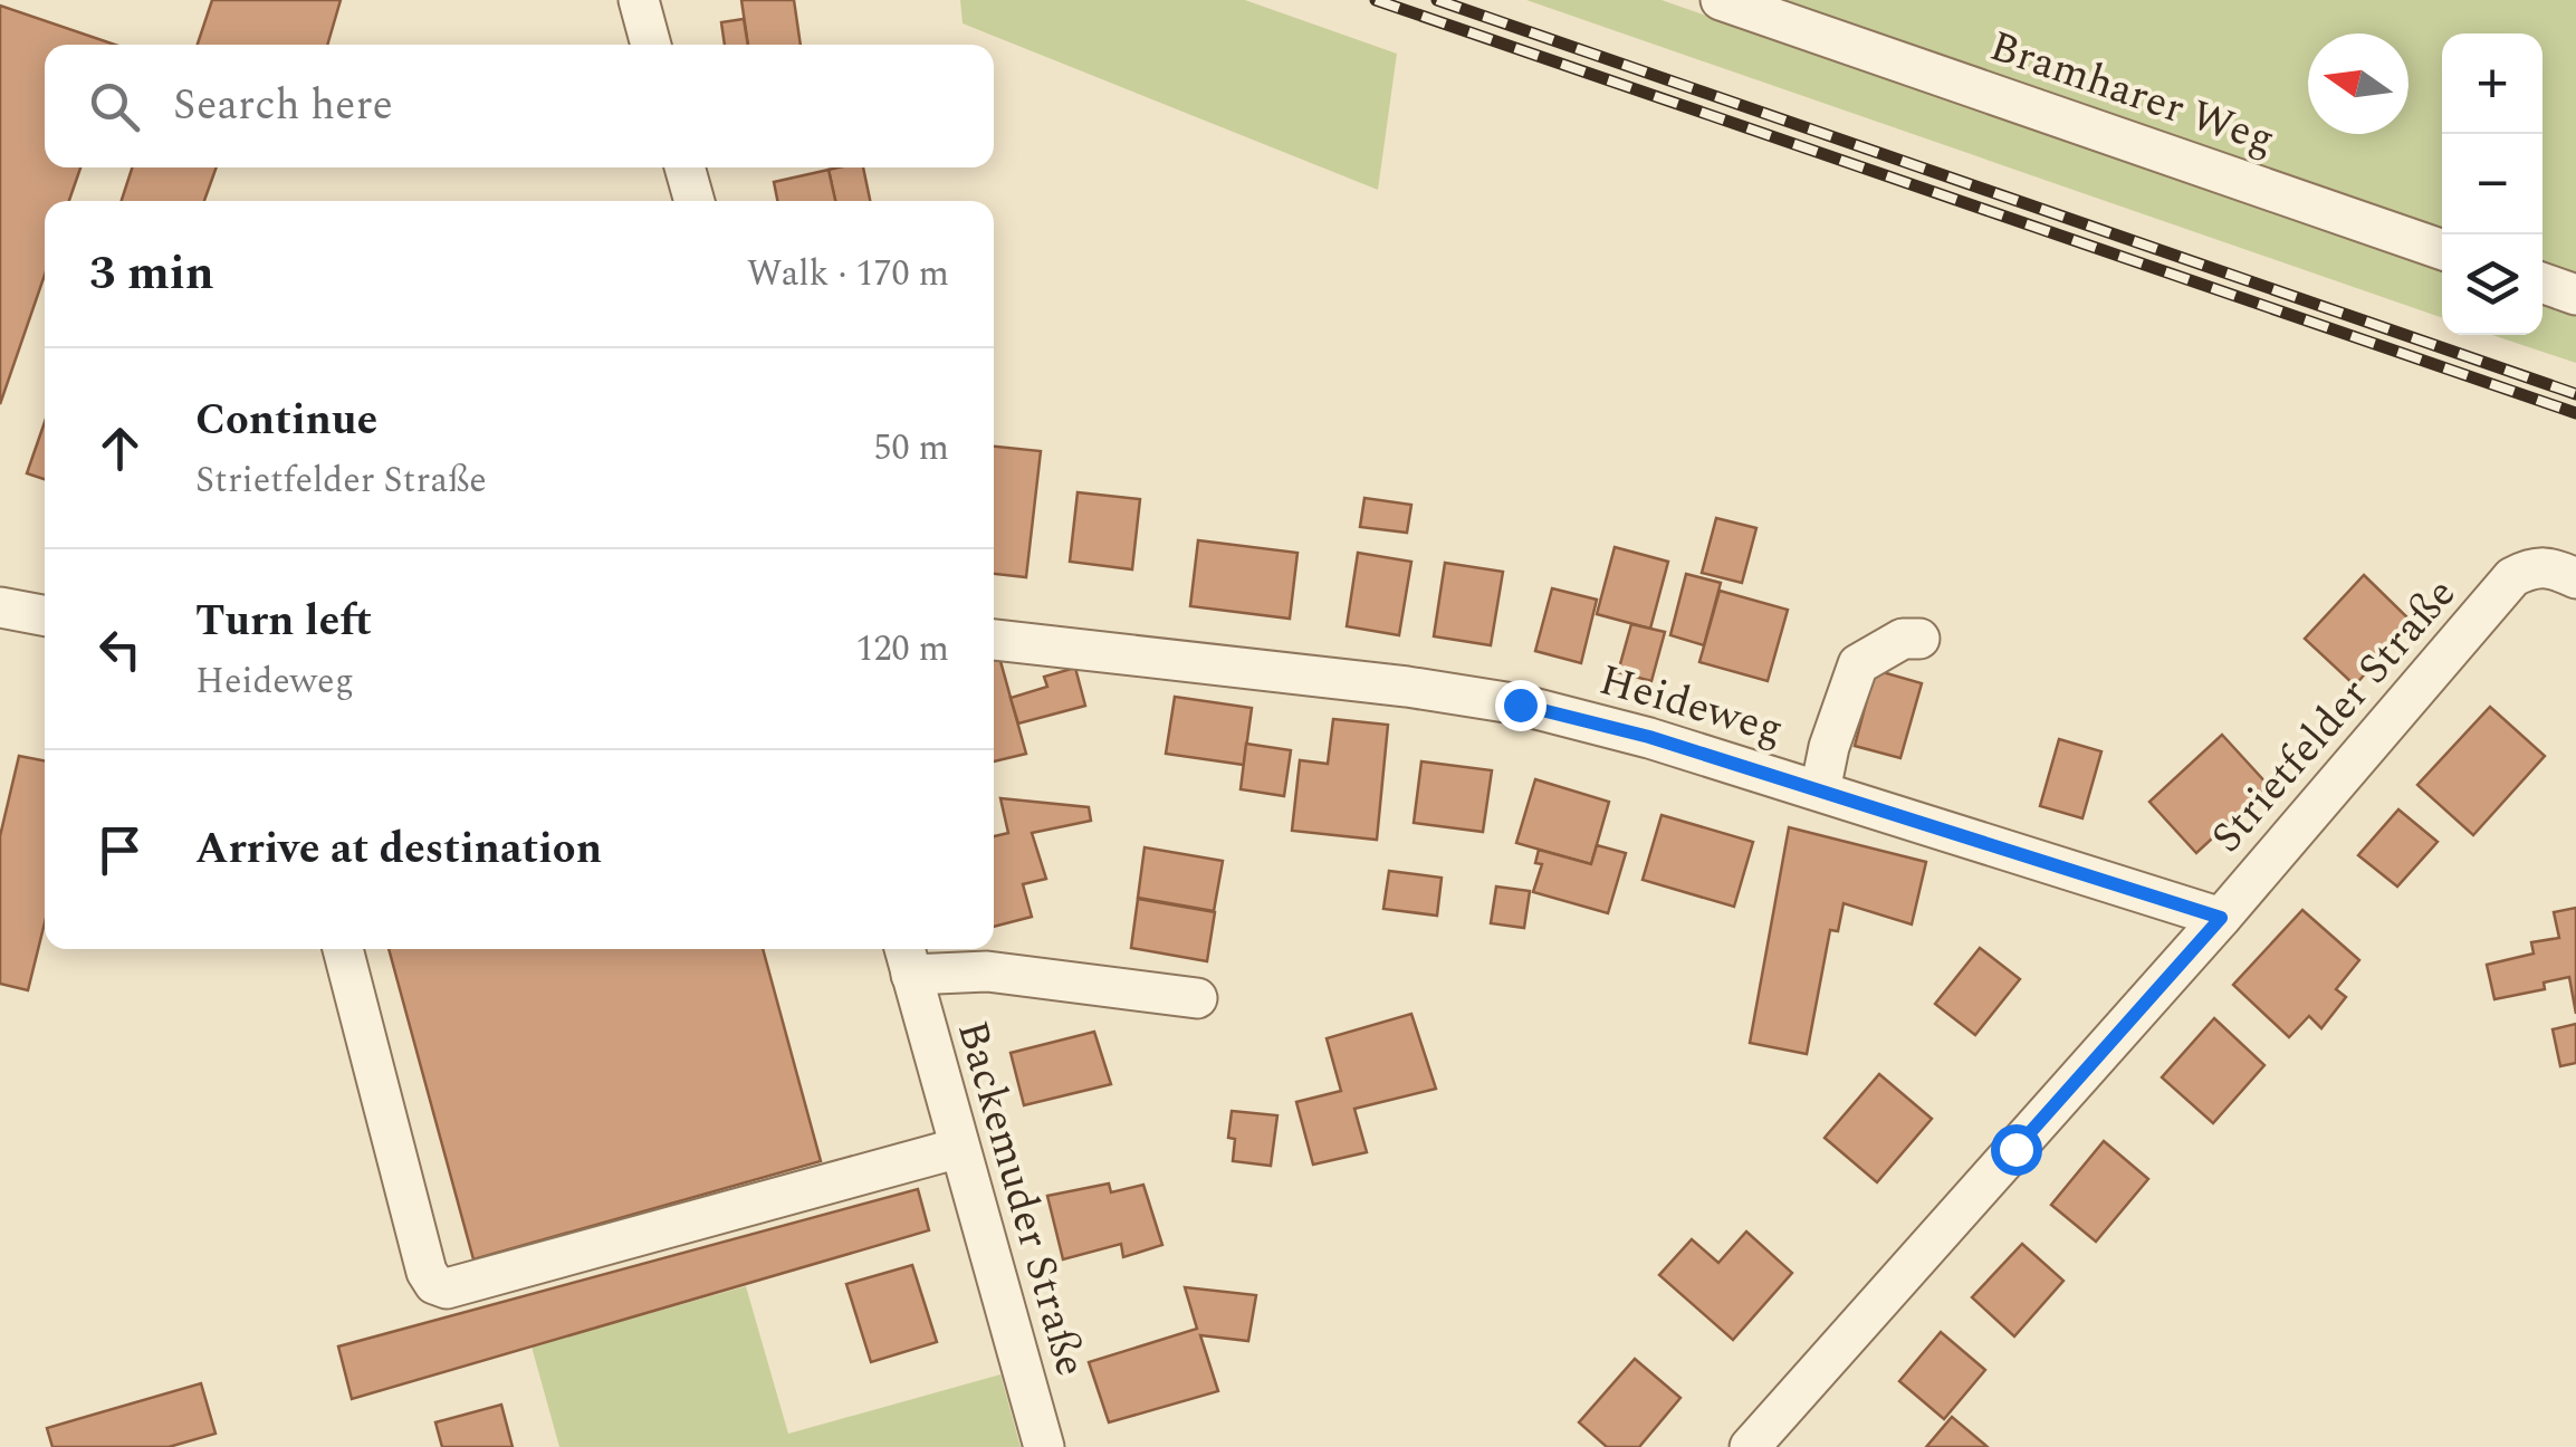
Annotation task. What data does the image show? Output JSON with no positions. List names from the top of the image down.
{
  "streets": {
    "street": [
      "Bramharer Weg",
      "Heideweg",
      "Strietfelder Straße",
      "Backemuder Straße"
    ]
  },
  "crossings": [
    ["Heideweg", "Strietfelder Straße"]
  ],
  "north": "left",
  "page": {
    "map_buttons": ["+", "−"],
    "search": "Search here",
    "heading": ["3 min", "Walk · 170 m"],
    "list": [
      ["Continue", "Strietfelder Straße", "50 m"],
      ["Turn left", "Heideweg", "120 m"],
      "Arrive at destination"
    ]
  }
}
